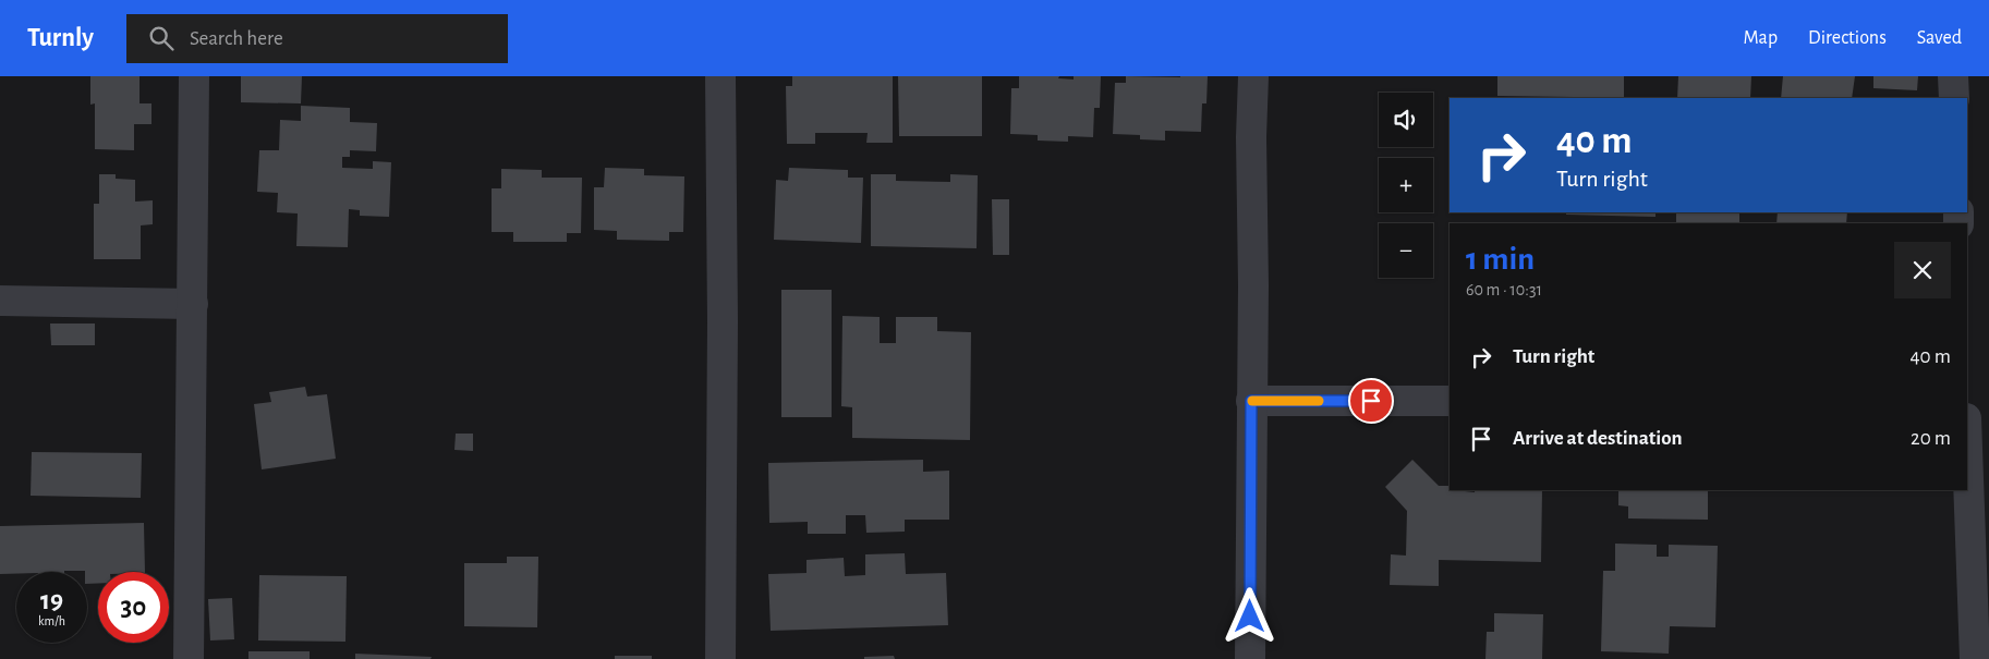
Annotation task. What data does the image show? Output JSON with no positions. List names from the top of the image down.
{
  "page": {
    "header": "Turnly",
    "search": "Search here",
    "nav": ["Map", "Directions", "Saved"],
    "map_buttons": ["+", "−"],
    "turn": ["40 m", "Turn right"],
    "heading": ["1 min", "60 m · 10:31"],
    "list": [
      {
        "name": "Turn right",
        "value": "40 m"
      },
      {
        "name": "Arrive at destination",
        "value": "20 m"
      }
    ],
    "speed": "19 km/h",
    "limit": "30"
  }
}
